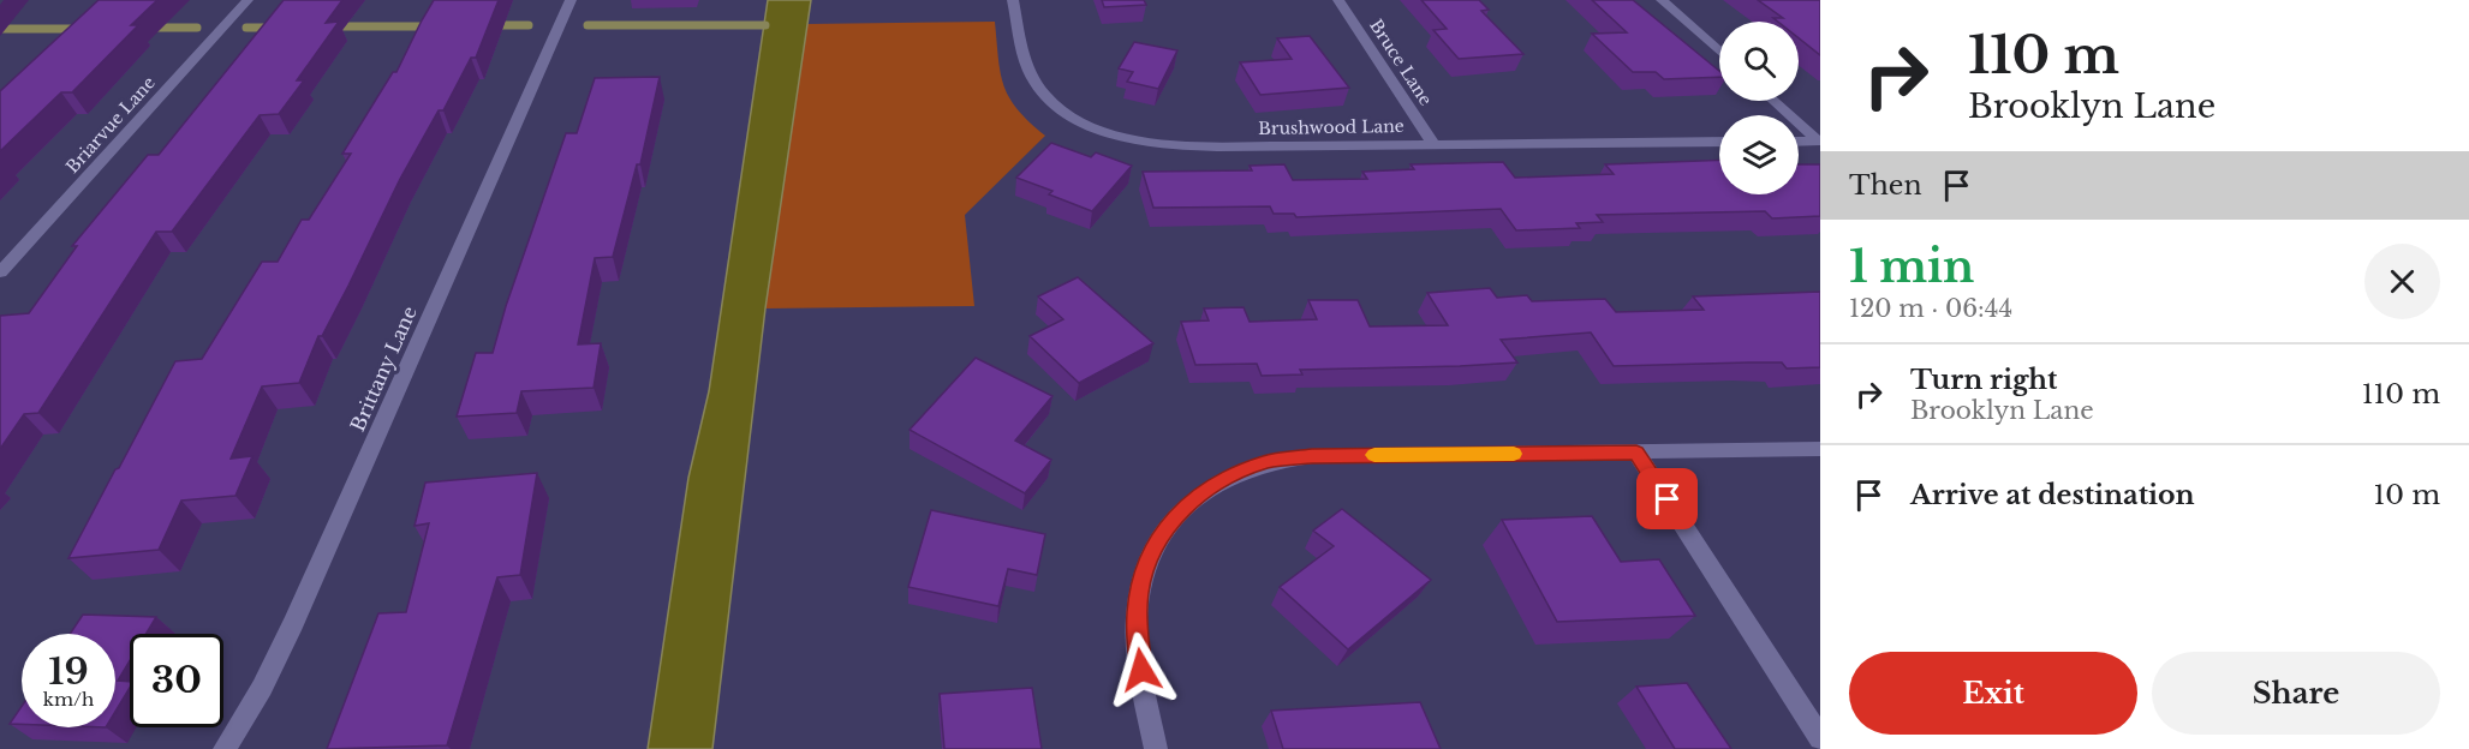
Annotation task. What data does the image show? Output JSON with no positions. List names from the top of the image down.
{
  "streets": {
    "street": [
      "Bruce Lane",
      "Briarvue Lane",
      "Brushwood Lane",
      "Brittany Lane"
    ]
  },
  "crossings": [
    ["Bruce Lane", "Brushwood Lane"]
  ],
  "page": {
    "turn": ["110 m", "Brooklyn Lane"],
    "then": "Then",
    "heading": ["1 min", "120 m · 06:44"],
    "list": [
      {
        "name": "Turn right",
        "note": "Brooklyn Lane",
        "value": "110 m"
      },
      {
        "name": "Arrive at destination",
        "value": "10 m"
      }
    ],
    "speed": "19 km/h",
    "limit": "30",
    "buttons": ["Exit", "Share"]
  }
}
